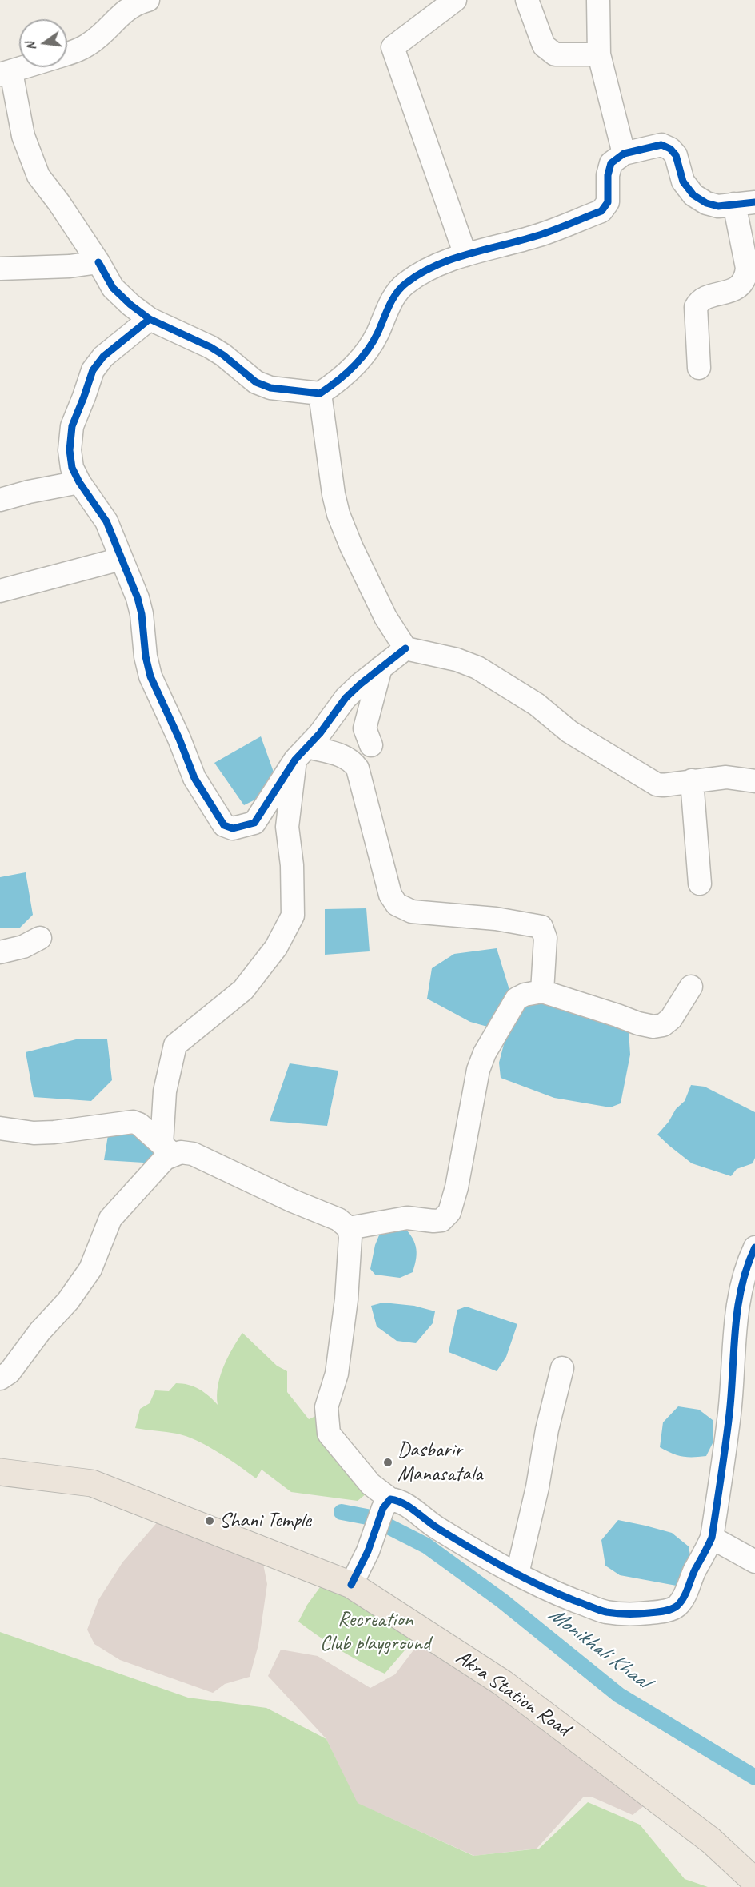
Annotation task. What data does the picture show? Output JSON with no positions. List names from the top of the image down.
{
  "streets": {
    "main road": ["Akra Station Road"]
  },
  "water": ["Monikhali Khaal"],
  "parks": ["Recreation Club playground"],
  "places": ["Dasbarir Manasatala", "Shani Temple"],
  "north": "left"
}
